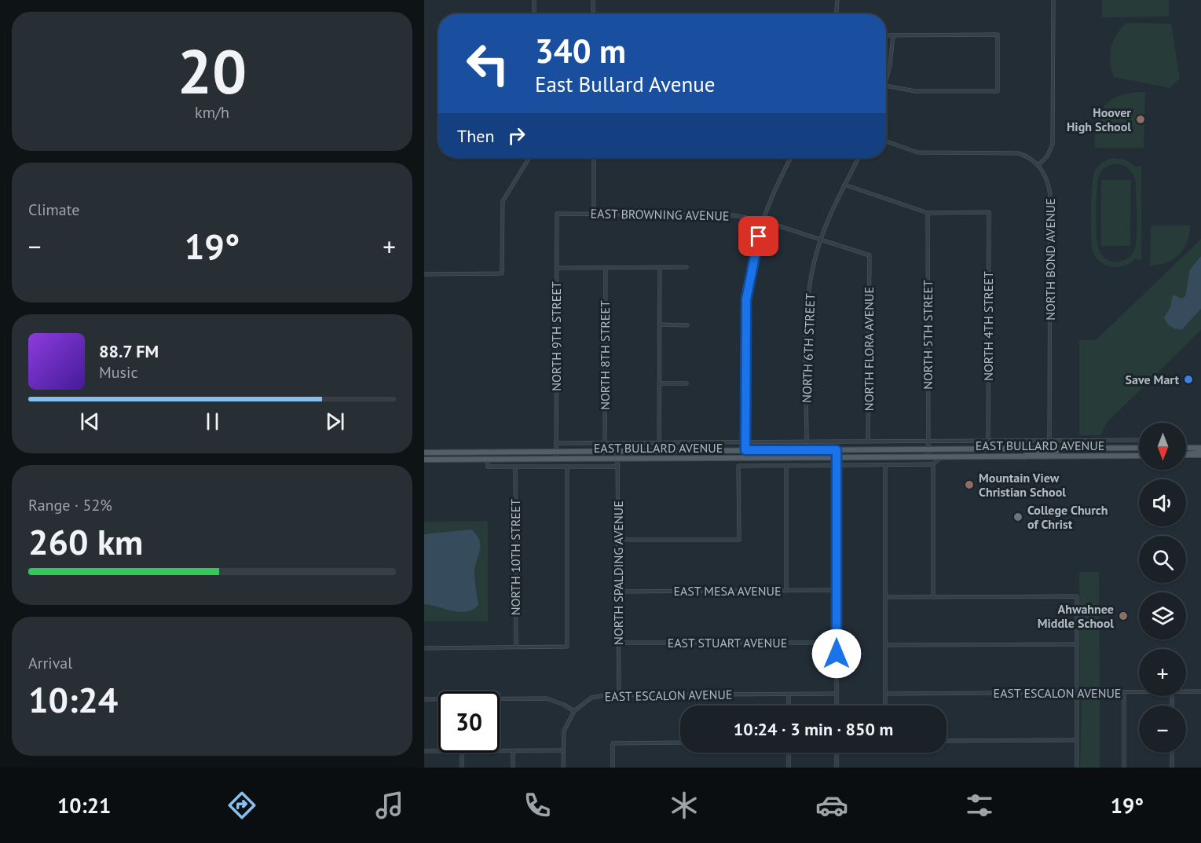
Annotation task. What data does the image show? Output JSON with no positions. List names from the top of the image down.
{
  "streets": {
    "main road": ["EAST BULLARD AVENUE"],
    "street": [
      "EAST BROWNING AVENUE",
      "NORTH BOND AVENUE",
      "NORTH 4TH STREET",
      "NORTH 5TH STREET",
      "NORTH 9TH STREET",
      "NORTH 6TH STREET",
      "NORTH FLORA AVENUE",
      "NORTH 8TH STREET",
      "NORTH 10TH STREET",
      "NORTH SPALDING AVENUE",
      "EAST MESA AVENUE",
      "EAST STUART AVENUE",
      "EAST ESCALON AVENUE"
    ]
  },
  "crossings": [
    ["EAST BROWNING AVENUE", "NORTH 9TH STREET"],
    ["EAST BROWNING AVENUE", "NORTH 6TH STREET"],
    ["EAST BROWNING AVENUE", "NORTH FLORA AVENUE"],
    ["NORTH 4TH STREET", "NORTH 5TH STREET"],
    ["NORTH 5TH STREET", "EAST BULLARD AVENUE"],
    ["NORTH 9TH STREET", "EAST BULLARD AVENUE"],
    ["EAST BULLARD AVENUE", "NORTH SPALDING AVENUE"],
    ["NORTH SPALDING AVENUE", "EAST MESA AVENUE"],
    ["NORTH SPALDING AVENUE", "EAST STUART AVENUE"],
    ["NORTH SPALDING AVENUE", "EAST ESCALON AVENUE"]
  ],
  "places": [
    "Hoover High School",
    "Save Mart",
    "Mountain View Christian School",
    "College Church of Christ",
    "Ahwahnee Middle School"
  ],
  "north": "bottom",
  "page": {
    "tile": [
      ["20", "km/h"],
      "Climate",
      ["Range · 52%", "260 km"],
      ["Arrival", "10:24"]
    ],
    "turn": ["340 m", "East Bullard Avenue"],
    "then": "Then",
    "heat": ["−", "19°", "+"],
    "song": ["88.7 FM", "Music"],
    "map_buttons": ["+", "−"],
    "limit": "30",
    "trip": "10:24 · 3 min · 850 m",
    "tabs": ["10:21", "19°"]
  }
}
